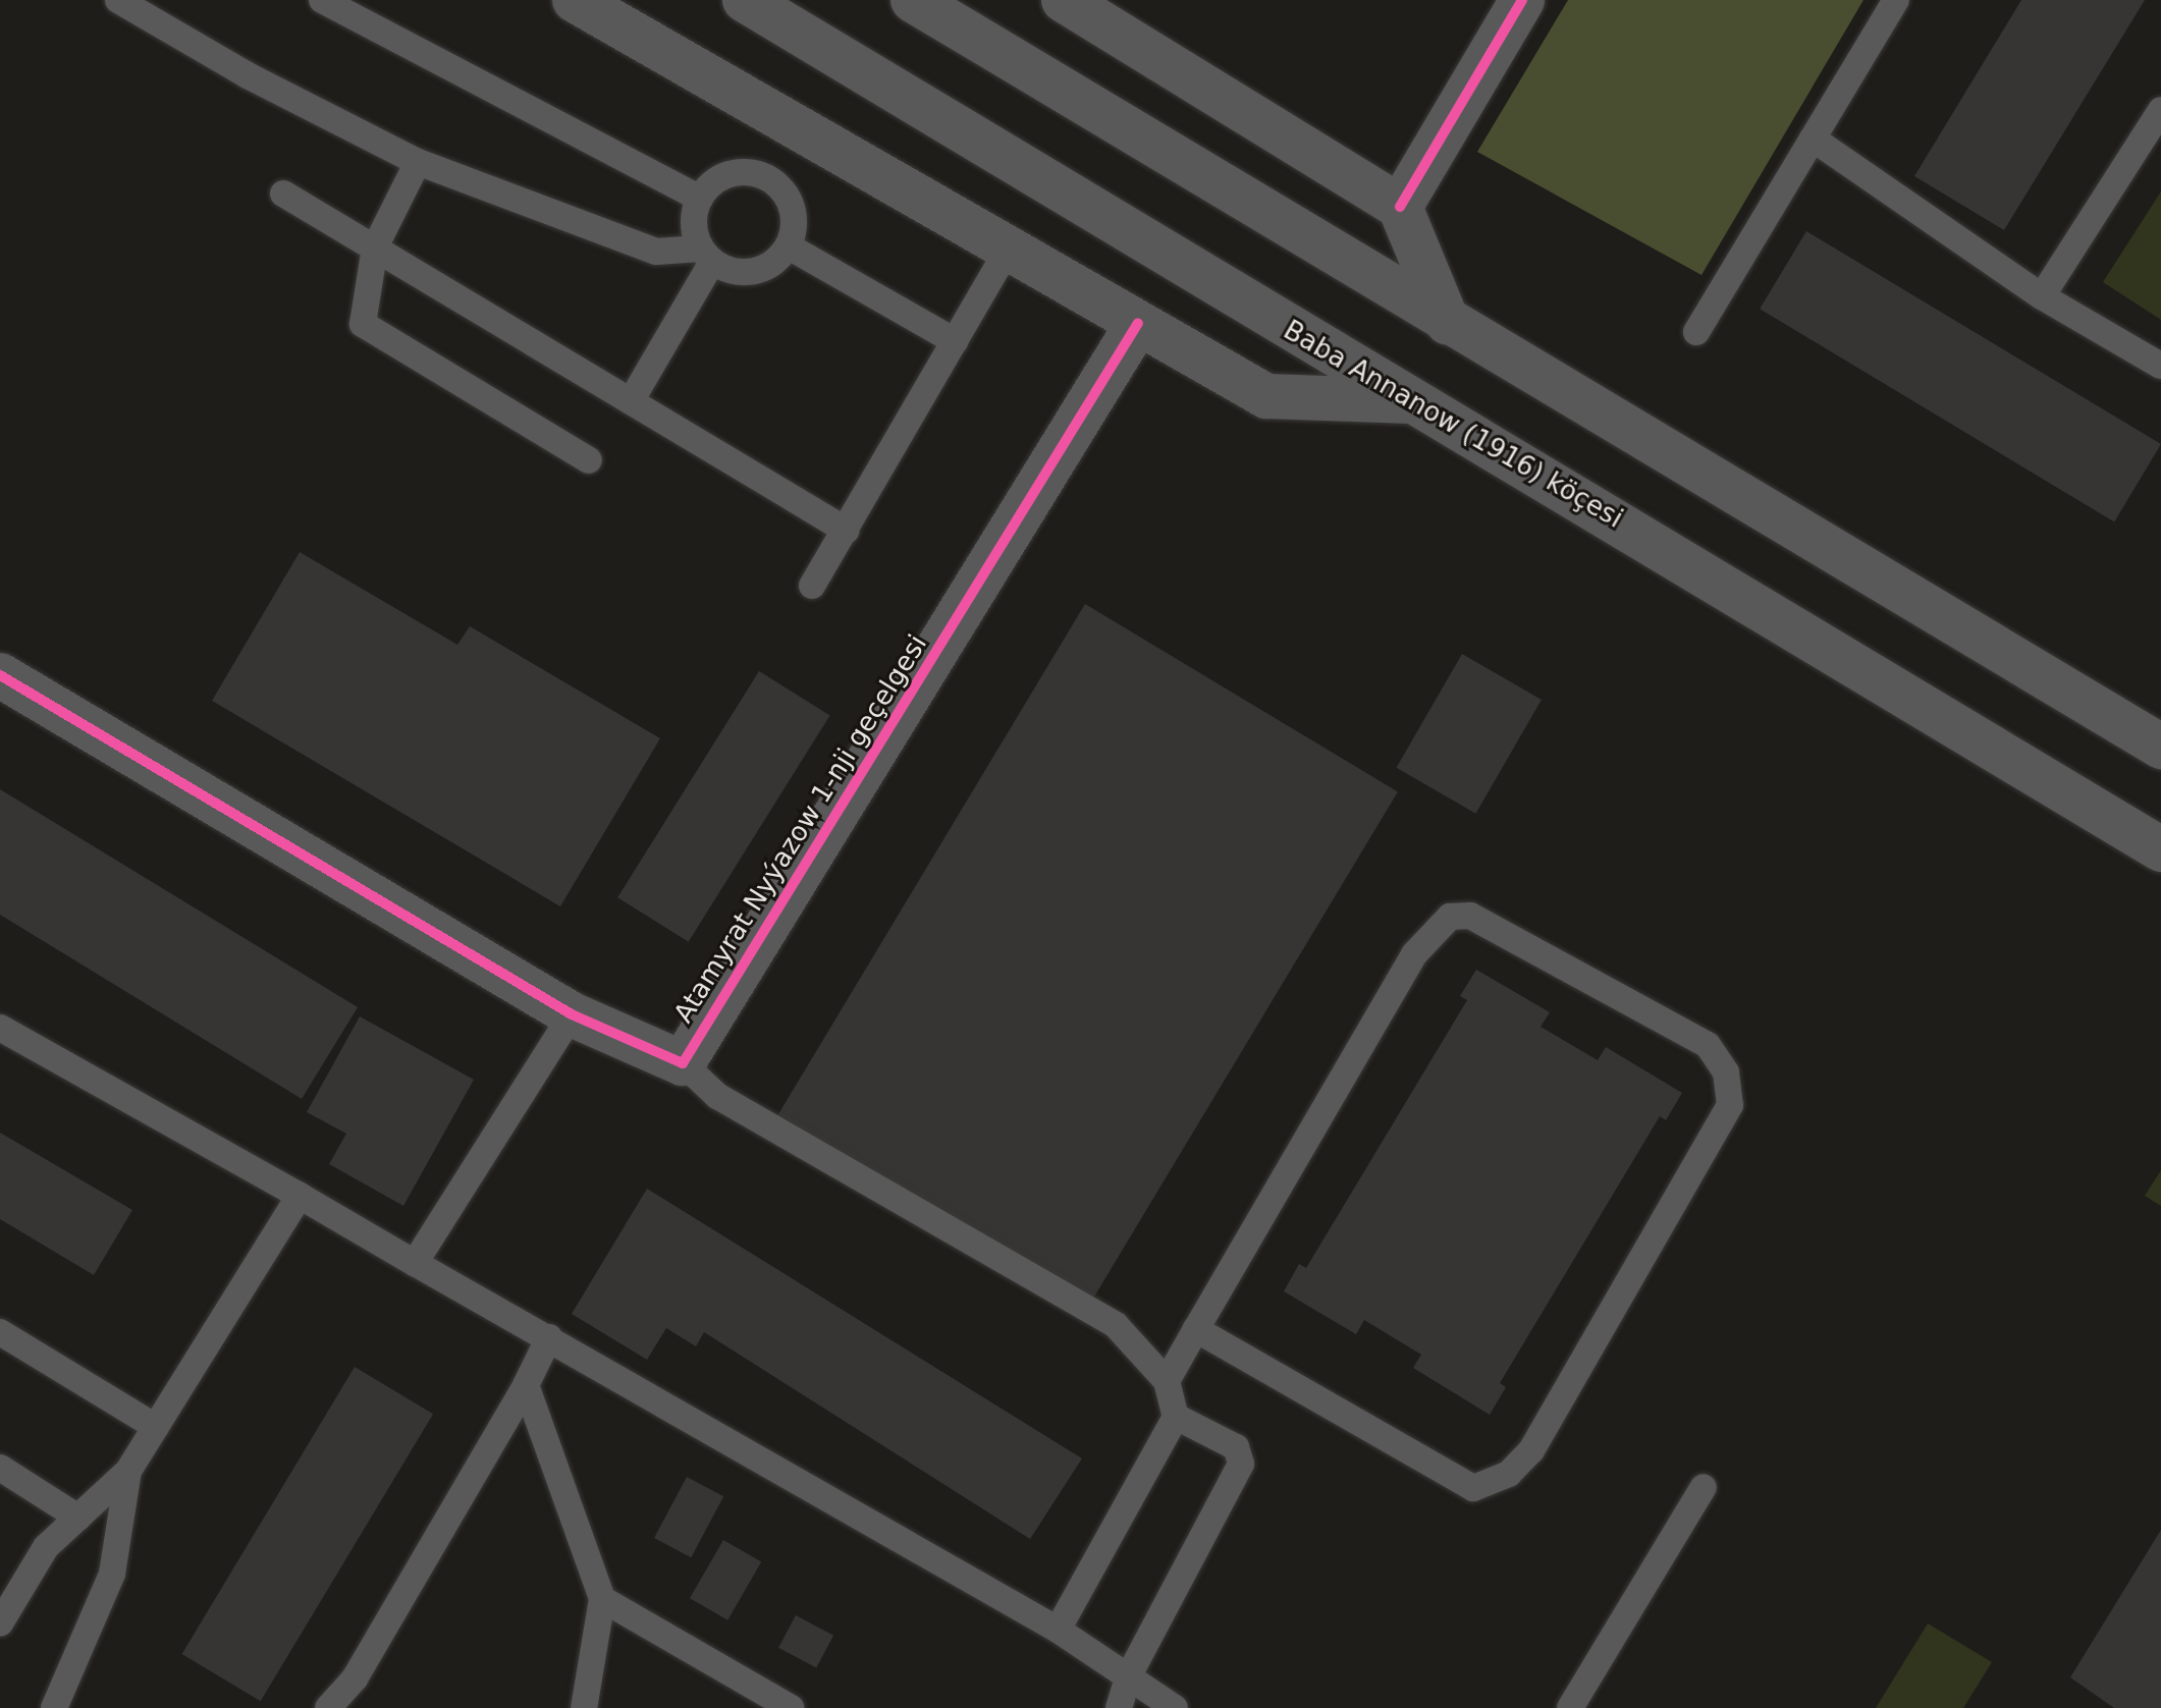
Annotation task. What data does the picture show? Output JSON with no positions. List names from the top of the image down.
{
  "streets": {
    "main road": ["Baba Annanow (1916) köçesi", "Atamyrat Nyýazow 1-nji geçelgesi"]
  }
}
